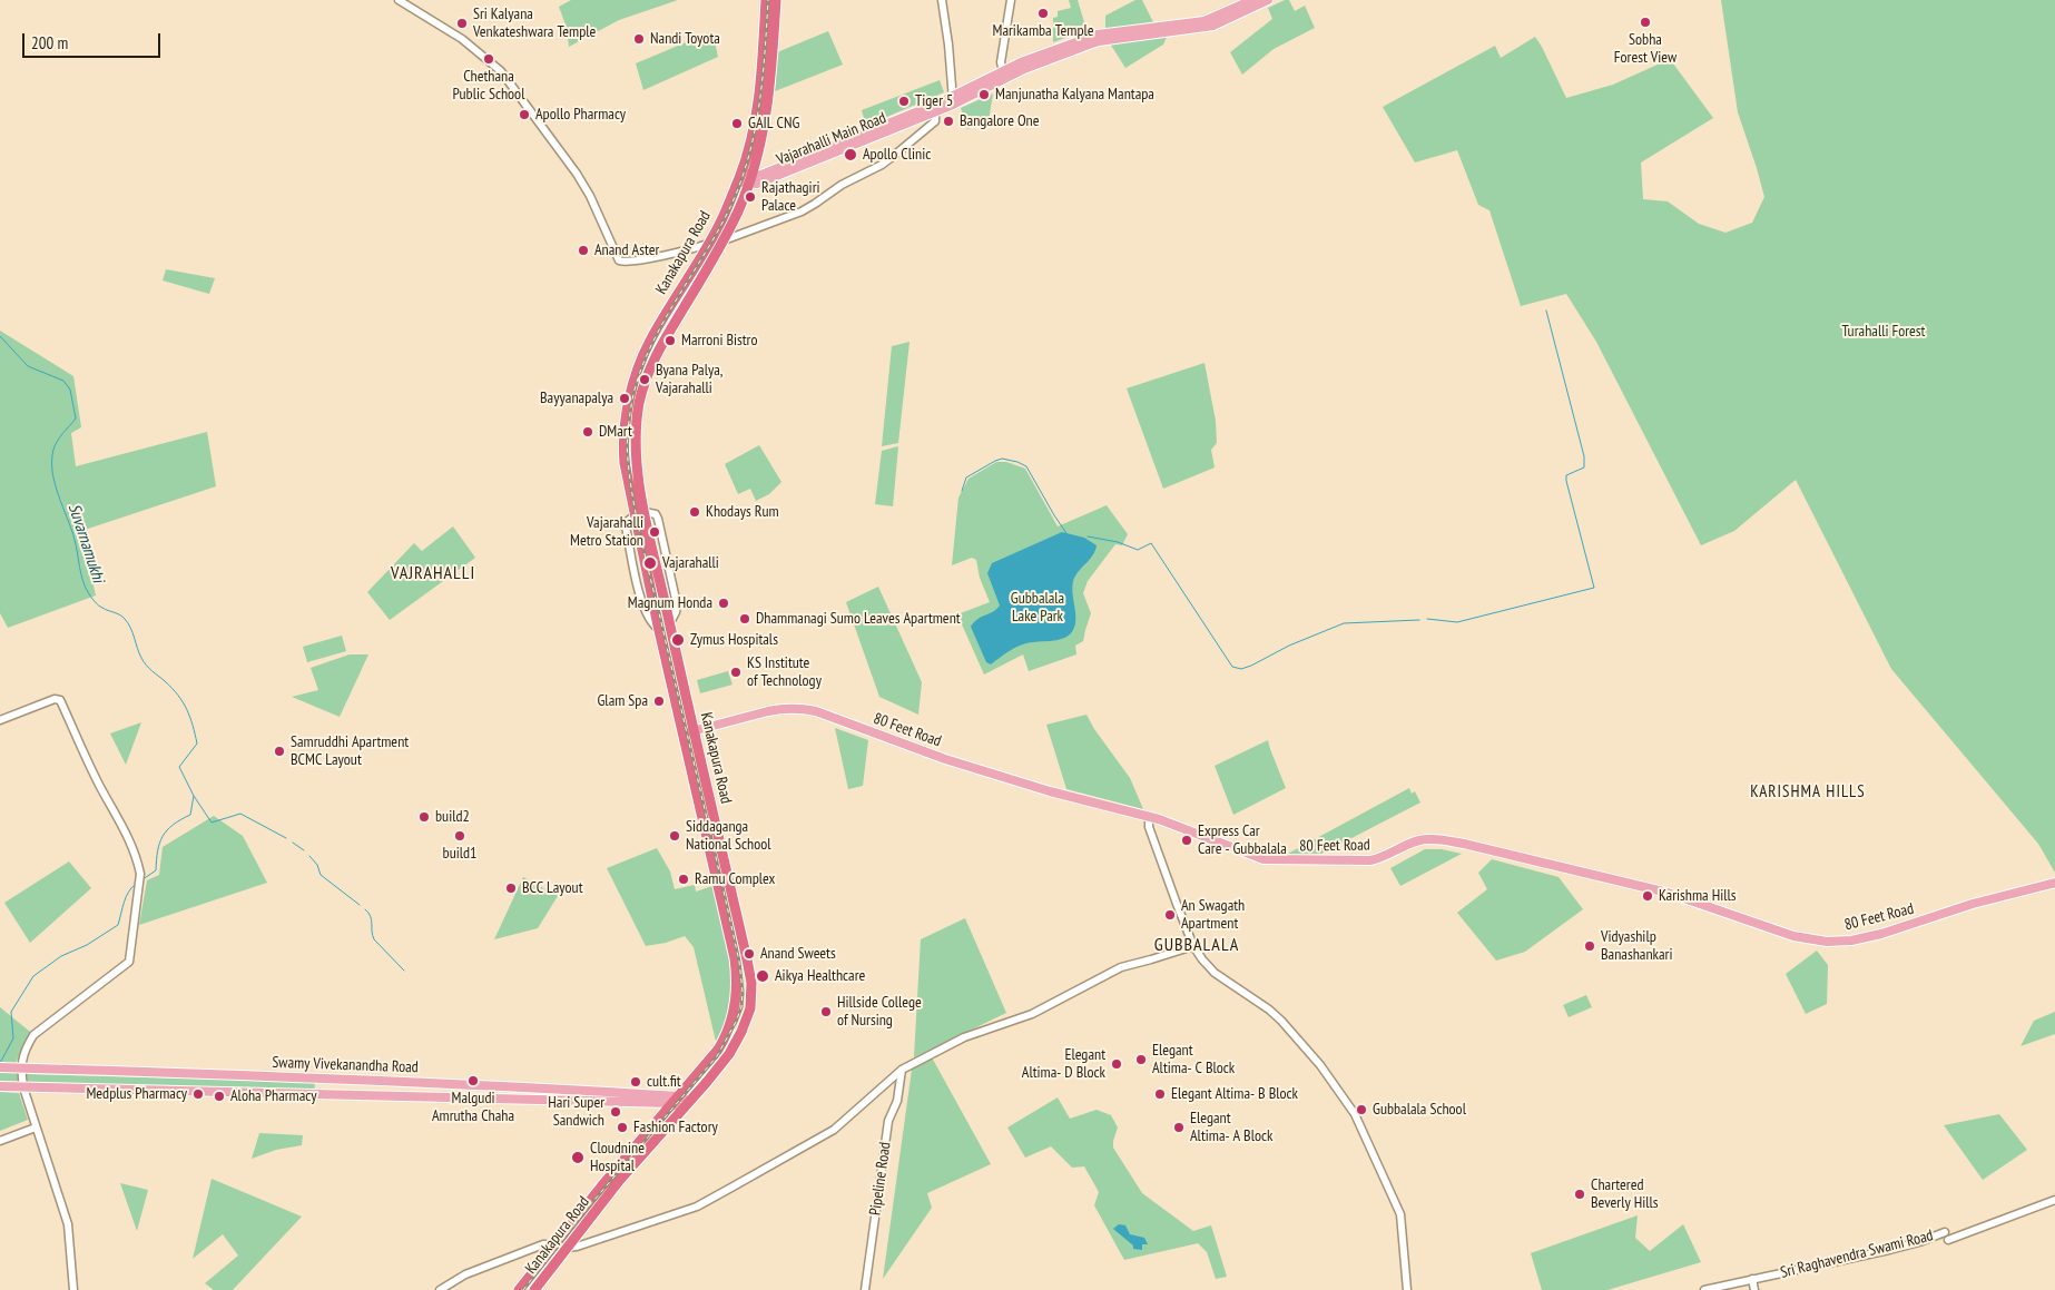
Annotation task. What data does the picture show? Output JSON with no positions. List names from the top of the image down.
{
  "streets": {
    "highway": ["Kanakapura Road"],
    "main road": ["Vajarahalli Main Road", "80 Feet Road", "Swamy Vivekanandha Road"],
    "street": ["Pipeline Road", "Sri Raghavendra Swami Road"]
  },
  "crossings": [
    ["Vajarahalli Main Road", "Kanakapura Road"],
    ["Kanakapura Road", "80 Feet Road"],
    ["Kanakapura Road", "Swamy Vivekanandha Road"]
  ],
  "districts": ["VAJRAHALLI", "KARISHMA HILLS", "GUBBALALA"],
  "water": ["Suvarnamukhi"],
  "parks": ["Turahalli Forest", "Gubbalala Lake Park"],
  "places": [
    "Marikamba Temple",
    "Sobha Forest View",
    "Sri Kalyana Venkateshwara Temple",
    "Nandi Toyota",
    "Chethana Public School",
    "Manjunatha Kalyana Mantapa",
    "Tiger 5",
    "Apollo Pharmacy",
    "Bangalore One",
    "GAIL CNG",
    "Apollo Clinic",
    "Rajathagiri Palace",
    "Anand Aster",
    "Marroni Bistro",
    "Byana Palya, Vajarahalli",
    "Bayyanapalya",
    "DMart",
    "Khodays Rum",
    "Vajarahalli Metro Station",
    "Vajarahalli",
    "Magnum Honda",
    "Dhammanagi Sumo Leaves Apartment",
    "Zymus Hospitals",
    "KS Institute of Technology",
    "Glam Spa",
    "Samruddhi Apartment BCMC Layout",
    "build2",
    "build1",
    "Siddaganga National School",
    "Express Car Care - Gubbalala",
    "Ramu Complex",
    "BCC Layout",
    "Karishma Hills",
    "An Swagath Apartment",
    "Vidyashilp Banashankari",
    "Anand Sweets",
    "Aikya Healthcare",
    "Hillside College of Nursing",
    "Elegant Altima- C Block",
    "Elegant Altima- D Block",
    "Malgudi Amrutha Chaha",
    "cult.fit",
    "Medplus Pharmacy",
    "Elegant Altima- B Block",
    "Aloha Pharmacy",
    "Gubbalala School",
    "Hari Super Sandwich",
    "Fashion Factory",
    "Elegant Altima- A Block",
    "Cloudnine Hospital",
    "Chartered Beverly Hills"
  ],
  "scale_bar": "200 m"
}
